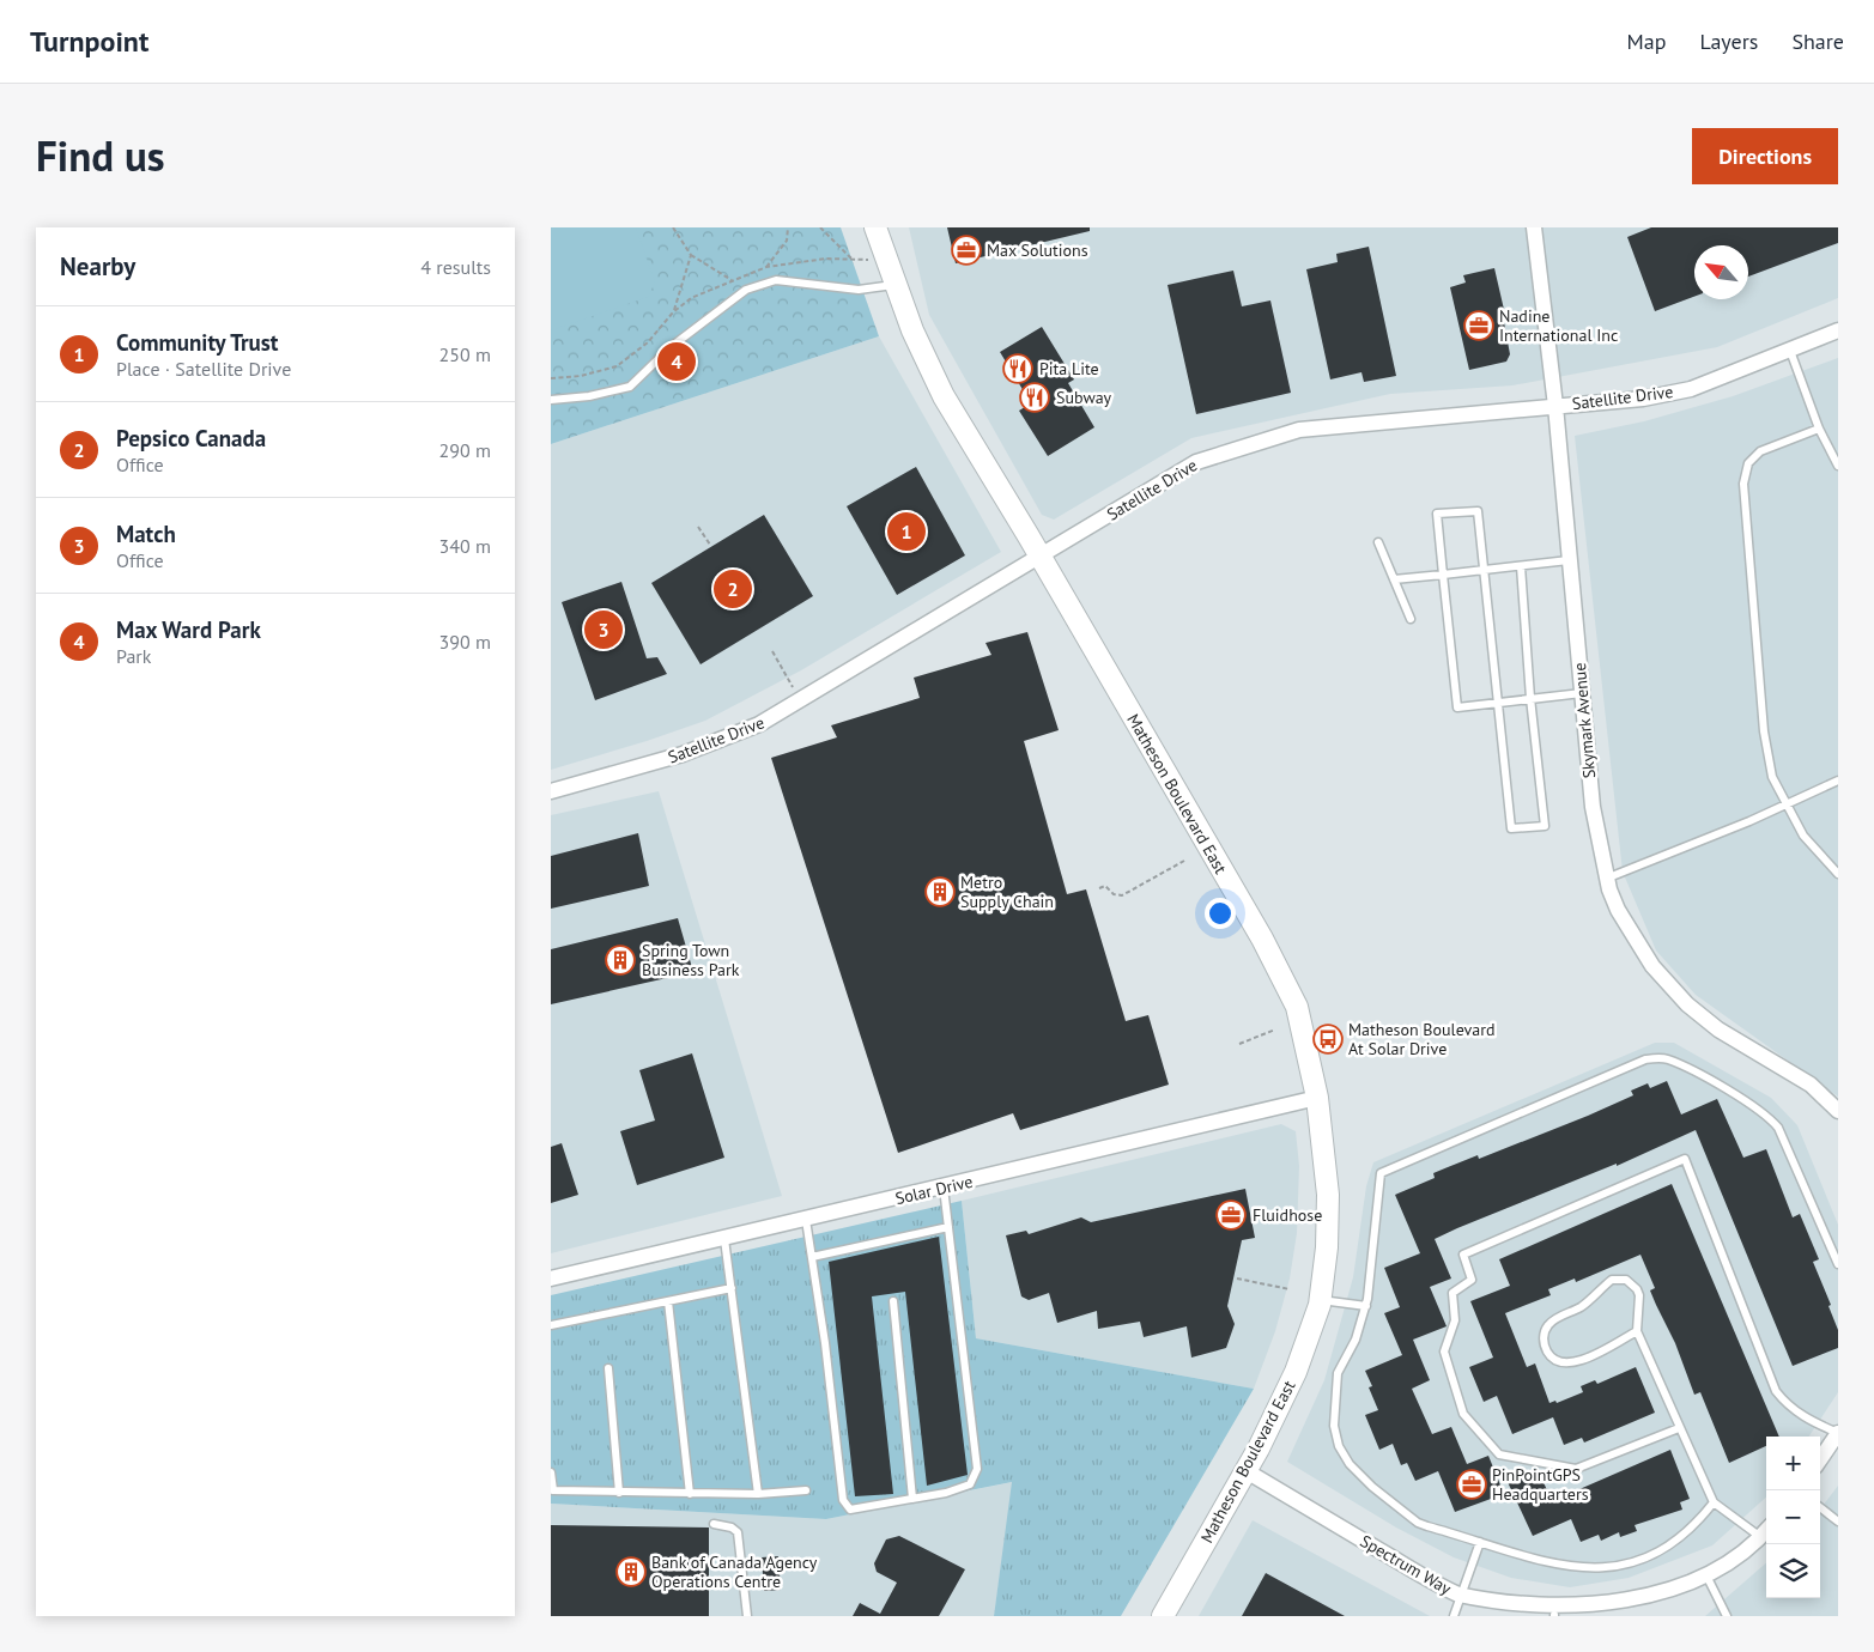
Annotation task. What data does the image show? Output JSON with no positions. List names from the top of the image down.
{
  "streets": {
    "street": [
      "Satellite Drive",
      "Skymark Avenue",
      "Matheson Boulevard East",
      "Solar Drive",
      "Spectrum Way"
    ]
  },
  "crossings": [
    ["Satellite Drive", "Skymark Avenue"],
    ["Satellite Drive", "Matheson Boulevard East"],
    ["Matheson Boulevard East", "Solar Drive"],
    ["Matheson Boulevard East", "Spectrum Way"]
  ],
  "places": {
    "office": [
      "Max Solutions",
      "Nadine International Inc",
      "Fluidhose",
      "PinPointGPS Headquarters"
    ],
    "restaurant": ["Pita Lite", "Subway"],
    "building": ["Metro Supply Chain", "Spring Town Business Park", "Bank of Canada Agency Operations Centre"],
    "bus stop": ["Matheson Boulevard At Solar Drive"]
  },
  "north": "top left",
  "page": {
    "header": "Turnpoint",
    "nav": ["Map", "Layers", "Share"],
    "title": "Find us",
    "buttons": "Directions",
    "heading": ["Nearby", "4 results"],
    "list": [
      {
        "mark": "1",
        "name": "Community Trust",
        "note": "Place · Satellite Drive",
        "value": "250 m"
      },
      {
        "mark": "2",
        "name": "Pepsico Canada",
        "note": "Office",
        "value": "290 m"
      },
      {
        "mark": "3",
        "name": "Match",
        "note": "Office",
        "value": "340 m"
      },
      {
        "mark": "4",
        "name": "Max Ward Park",
        "note": "Park",
        "value": "390 m"
      }
    ],
    "pins": [
      "4",
      "1",
      "2",
      "3"
    ],
    "map_buttons": ["+", "−"]
  }
}
